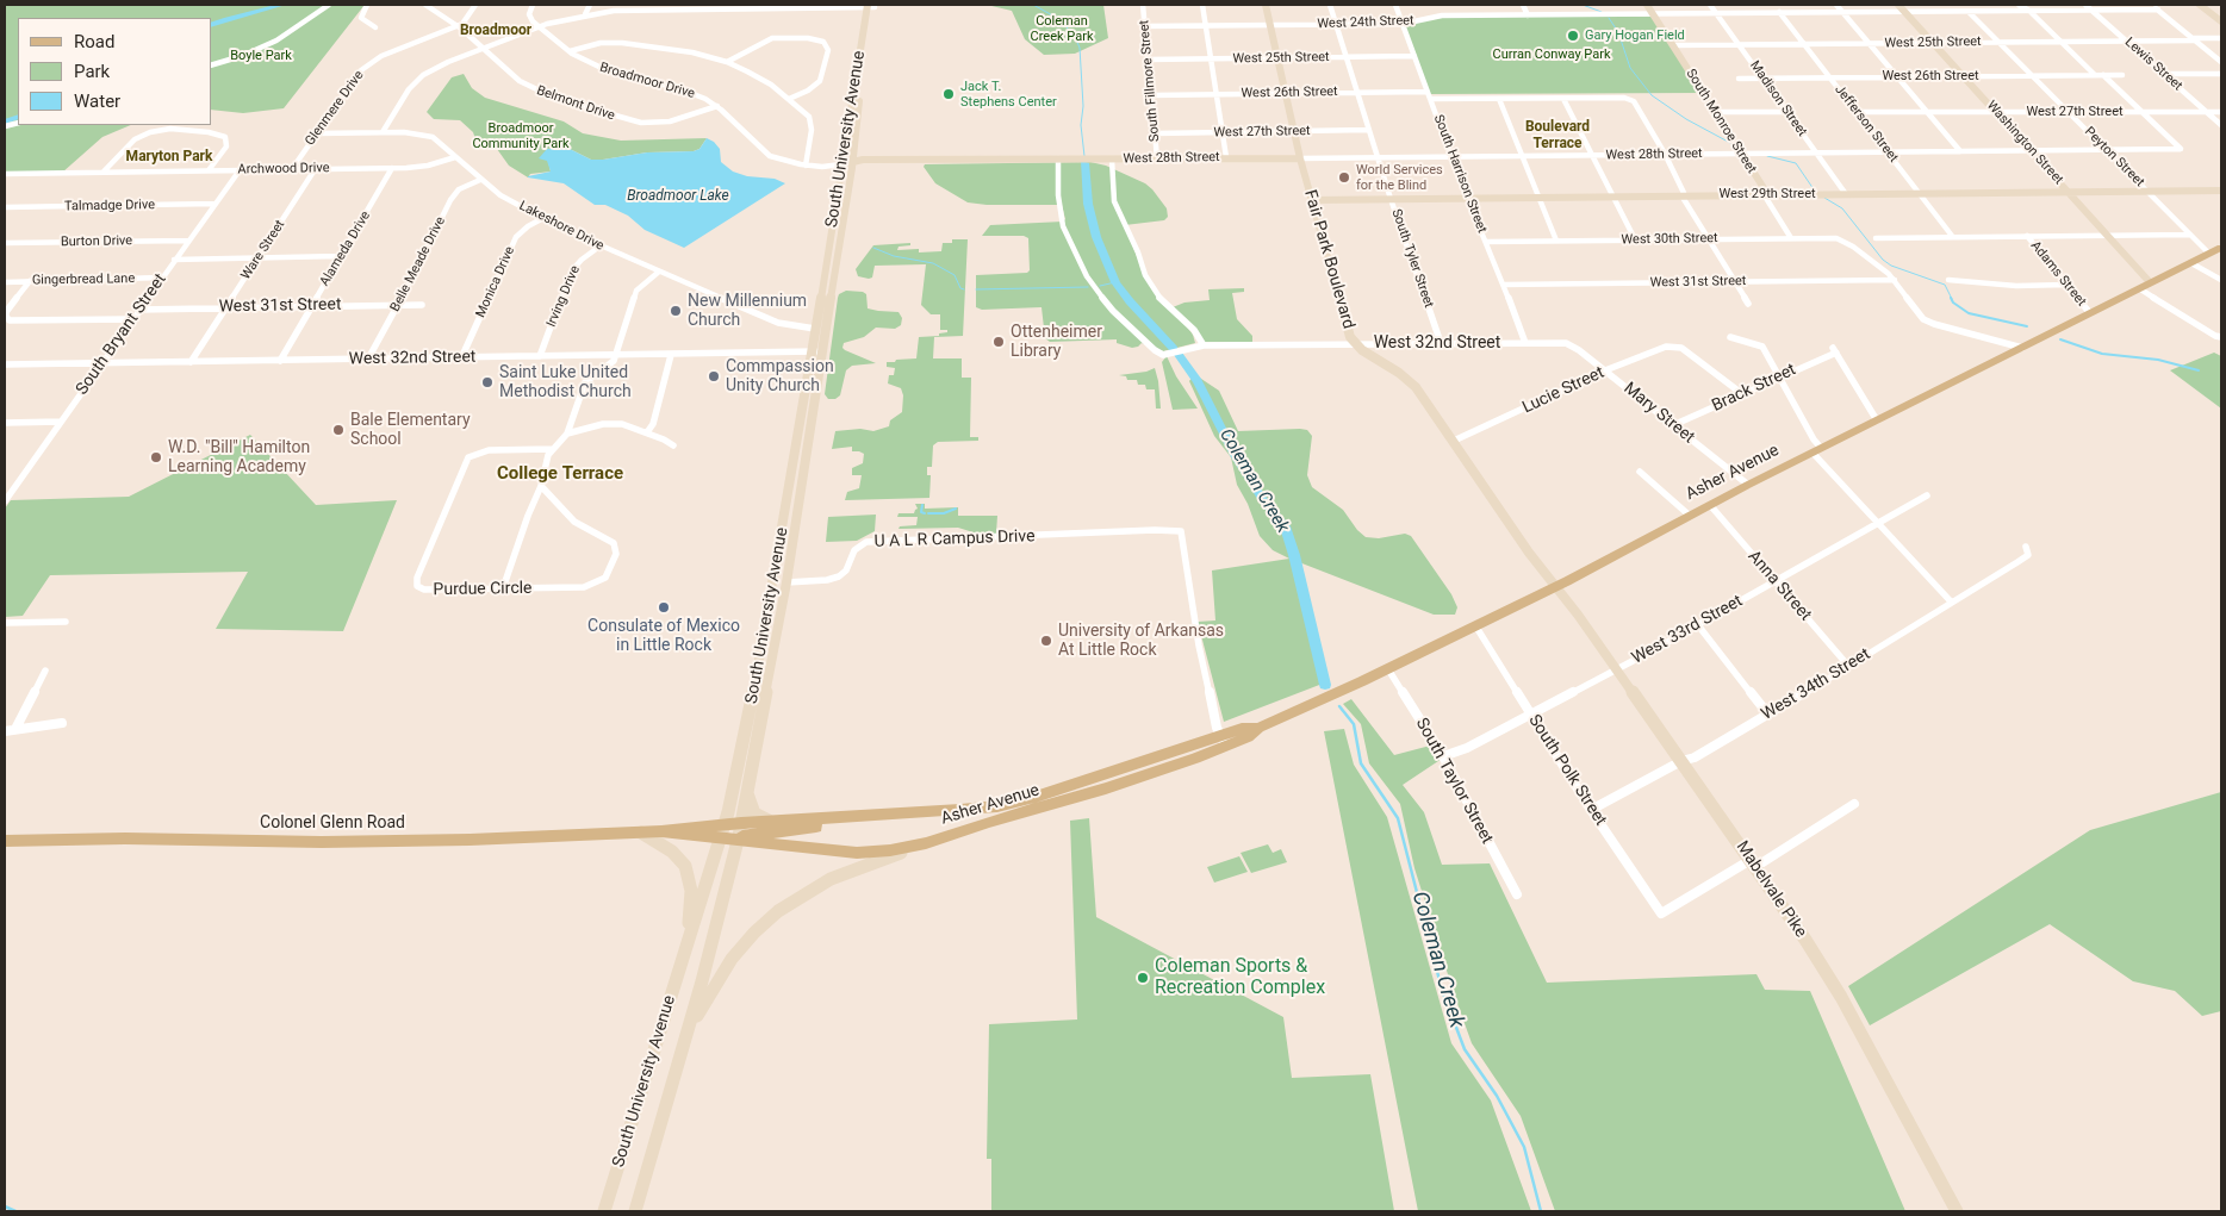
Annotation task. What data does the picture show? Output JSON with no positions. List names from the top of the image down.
{
  "streets": {
    "main road": [
      "South Monroe Street",
      "South University Avenue",
      "Washington Street",
      "West 28th Street",
      "West 29th Street",
      "Fair Park Boulevard",
      "Asher Avenue",
      "Colonel Glenn Road",
      "Mabelvale Pike"
    ],
    "street": [
      "West 24th Street",
      "West 25th Street",
      "Lewis Street",
      "West 26th Street",
      "Broadmoor Drive",
      "South Fillmore Street",
      "Madison Street",
      "Belmont Drive",
      "Glenmere Drive",
      "West 27th Street",
      "Jefferson Street",
      "Peyton Street",
      "Archwood Drive",
      "South Harrison Street",
      "Talmadge Drive",
      "Lakeshore Drive",
      "West 30th Street",
      "Burton Drive",
      "Alameda Drive",
      "Ware Street",
      "South Tyler Street",
      "Belle Meade Drive",
      "Adams Street",
      "Gingerbread Lane",
      "Monica Drive",
      "West 31st Street",
      "Irving Drive",
      "South Bryant Street",
      "West 32nd Street",
      "Brack Street",
      "Lucie Street",
      "Mary Street",
      "U A L R Campus Drive",
      "Anna Street",
      "Purdue Circle",
      "West 33rd Street",
      "West 34th Street",
      "South Polk Street",
      "South Taylor Street"
    ]
  },
  "crossings": [
    ["West 24th Street", "Lewis Street"],
    ["West 24th Street", "South Fillmore Street"],
    ["West 24th Street", "Madison Street"],
    ["West 24th Street", "South Monroe Street"],
    ["West 24th Street", "Jefferson Street"],
    ["West 24th Street", "Washington Street"],
    ["West 24th Street", "Peyton Street"],
    ["West 24th Street", "South Harrison Street"],
    ["West 24th Street", "South Tyler Street"],
    ["West 24th Street", "Fair Park Boulevard"],
    ["West 25th Street", "Lewis Street"],
    ["West 25th Street", "South Fillmore Street"],
    ["West 25th Street", "Madison Street"],
    ["West 25th Street", "South Monroe Street"],
    ["West 25th Street", "Jefferson Street"],
    ["West 25th Street", "Washington Street"],
    ["West 25th Street", "Peyton Street"],
    ["West 25th Street", "South Harrison Street"],
    ["West 25th Street", "South Tyler Street"],
    ["West 25th Street", "Fair Park Boulevard"],
    ["Lewis Street", "West 27th Street"],
    ["West 26th Street", "South Fillmore Street"],
    ["West 26th Street", "Madison Street"],
    ["West 26th Street", "Jefferson Street"],
    ["West 26th Street", "Washington Street"],
    ["West 26th Street", "Peyton Street"],
    ["West 26th Street", "South Harrison Street"],
    ["West 26th Street", "South Tyler Street"],
    ["West 26th Street", "Fair Park Boulevard"],
    ["Broadmoor Drive", "Belmont Drive"],
    ["Broadmoor Drive", "South University Avenue"],
    ["Broadmoor Drive", "West 28th Street"],
    ["South Fillmore Street", "West 27th Street"],
    ["South Fillmore Street", "West 28th Street"],
    ["Madison Street", "West 28th Street"],
    ["Madison Street", "West 29th Street"],
    ["Belmont Drive", "Glenmere Drive"],
    ["Glenmere Drive", "Archwood Drive"],
    ["Glenmere Drive", "Lakeshore Drive"],
    ["West 27th Street", "Jefferson Street"],
    ["West 27th Street", "Washington Street"],
    ["West 27th Street", "West 28th Street"],
    ["West 27th Street", "Peyton Street"],
    ["West 27th Street", "South Tyler Street"],
    ["West 27th Street", "Fair Park Boulevard"],
    ["South Monroe Street", "West 28th Street"],
    ["South Monroe Street", "West 29th Street"],
    ["South Monroe Street", "West 30th Street"],
    ["Jefferson Street", "West 28th Street"],
    ["Jefferson Street", "West 29th Street"],
    ["South University Avenue", "West 28th Street"],
    ["South University Avenue", "Lakeshore Drive"],
    ["South University Avenue", "West 32nd Street"],
    ["South University Avenue", "Asher Avenue"],
    ["South University Avenue", "U A L R Campus Drive"],
    ["South University Avenue", "Colonel Glenn Road"],
    ["Washington Street", "West 28th Street"],
    ["Washington Street", "West 29th Street"],
    ["Washington Street", "Asher Avenue"],
    ["West 28th Street", "Peyton Street"],
    ["West 28th Street", "South Harrison Street"],
    ["West 28th Street", "South Tyler Street"],
    ["West 28th Street", "Fair Park Boulevard"],
    ["West 28th Street", "West 32nd Street"],
    ["Peyton Street", "West 29th Street"],
    ["Peyton Street", "Asher Avenue"],
    ["Archwood Drive", "Lakeshore Drive"],
    ["Archwood Drive", "Alameda Drive"],
    ["Archwood Drive", "Ware Street"],
    ["Archwood Drive", "South Bryant Street"],
    ["South Harrison Street", "West 29th Street"],
    ["South Harrison Street", "West 30th Street"],
    ["South Harrison Street", "West 31st Street"],
    ["South Harrison Street", "West 32nd Street"],
    ["West 29th Street", "South Tyler Street"],
    ["West 29th Street", "Fair Park Boulevard"],
    ["Talmadge Drive", "South Bryant Street"],
    ["Lakeshore Drive", "Belle Meade Drive"],
    ["Lakeshore Drive", "Monica Drive"],
    ["Lakeshore Drive", "Irving Drive"],
    ["West 30th Street", "West 31st Street"],
    ["Burton Drive", "South Bryant Street"],
    ["Alameda Drive", "West 31st Street"],
    ["Alameda Drive", "West 32nd Street"],
    ["Ware Street", "West 31st Street"],
    ["Ware Street", "West 32nd Street"],
    ["South Tyler Street", "West 32nd Street"],
    ["Fair Park Boulevard", "West 32nd Street"],
    ["Fair Park Boulevard", "Lucie Street"],
    ["Fair Park Boulevard", "Asher Avenue"],
    ["Fair Park Boulevard", "Mabelvale Pike"],
    ["Belle Meade Drive", "West 31st Street"],
    ["Belle Meade Drive", "West 32nd Street"],
    ["Adams Street", "Asher Avenue"],
    ["Gingerbread Lane", "South Bryant Street"],
    ["Monica Drive", "West 32nd Street"],
    ["West 31st Street", "South Bryant Street"],
    ["Irving Drive", "West 32nd Street"],
    ["South Bryant Street", "West 32nd Street"],
    ["West 32nd Street", "Mary Street"],
    ["Brack Street", "Lucie Street"],
    ["Brack Street", "Mary Street"],
    ["Brack Street", "Asher Avenue"],
    ["Lucie Street", "Mary Street"],
    ["Mary Street", "Asher Avenue"],
    ["Asher Avenue", "U A L R Campus Drive"],
    ["Asher Avenue", "Anna Street"],
    ["Asher Avenue", "South Polk Street"],
    ["Asher Avenue", "South Taylor Street"],
    ["Asher Avenue", "Colonel Glenn Road"],
    ["Asher Avenue", "Mabelvale Pike"],
    ["Anna Street", "West 33rd Street"],
    ["Anna Street", "West 34th Street"],
    ["West 33rd Street", "South Polk Street"],
    ["West 33rd Street", "South Taylor Street"],
    ["West 33rd Street", "Mabelvale Pike"],
    ["West 34th Street", "South Polk Street"],
    ["West 34th Street", "Mabelvale Pike"],
    ["South Polk Street", "Mabelvale Pike"]
  ],
  "districts": [
    "Broadmoor",
    "Boulevard Terrace",
    "Maryton Park",
    "College Terrace"
  ],
  "water": ["Broadmoor Lake", "Coleman Creek"],
  "parks": [
    "Coleman Creek Park",
    "Curran Conway Park",
    "Boyle Park",
    "Broadmoor Community Park"
  ],
  "places": [
    "Gary Hogan Field",
    "Jack T. Stephens Center",
    "World Services for the Blind",
    "New Millennium Church",
    "Ottenheimer Library",
    "Commpassion Unity Church",
    "Saint Luke United Methodist Church",
    "Bale Elementary School",
    "W.D. \"Bill\" Hamilton Learning Academy",
    "Consulate of Mexico in Little Rock",
    "University of Arkansas At Little Rock",
    "Coleman Sports & Recreation Complex"
  ],
  "legend": ["Road", "Park", "Water"]
}
